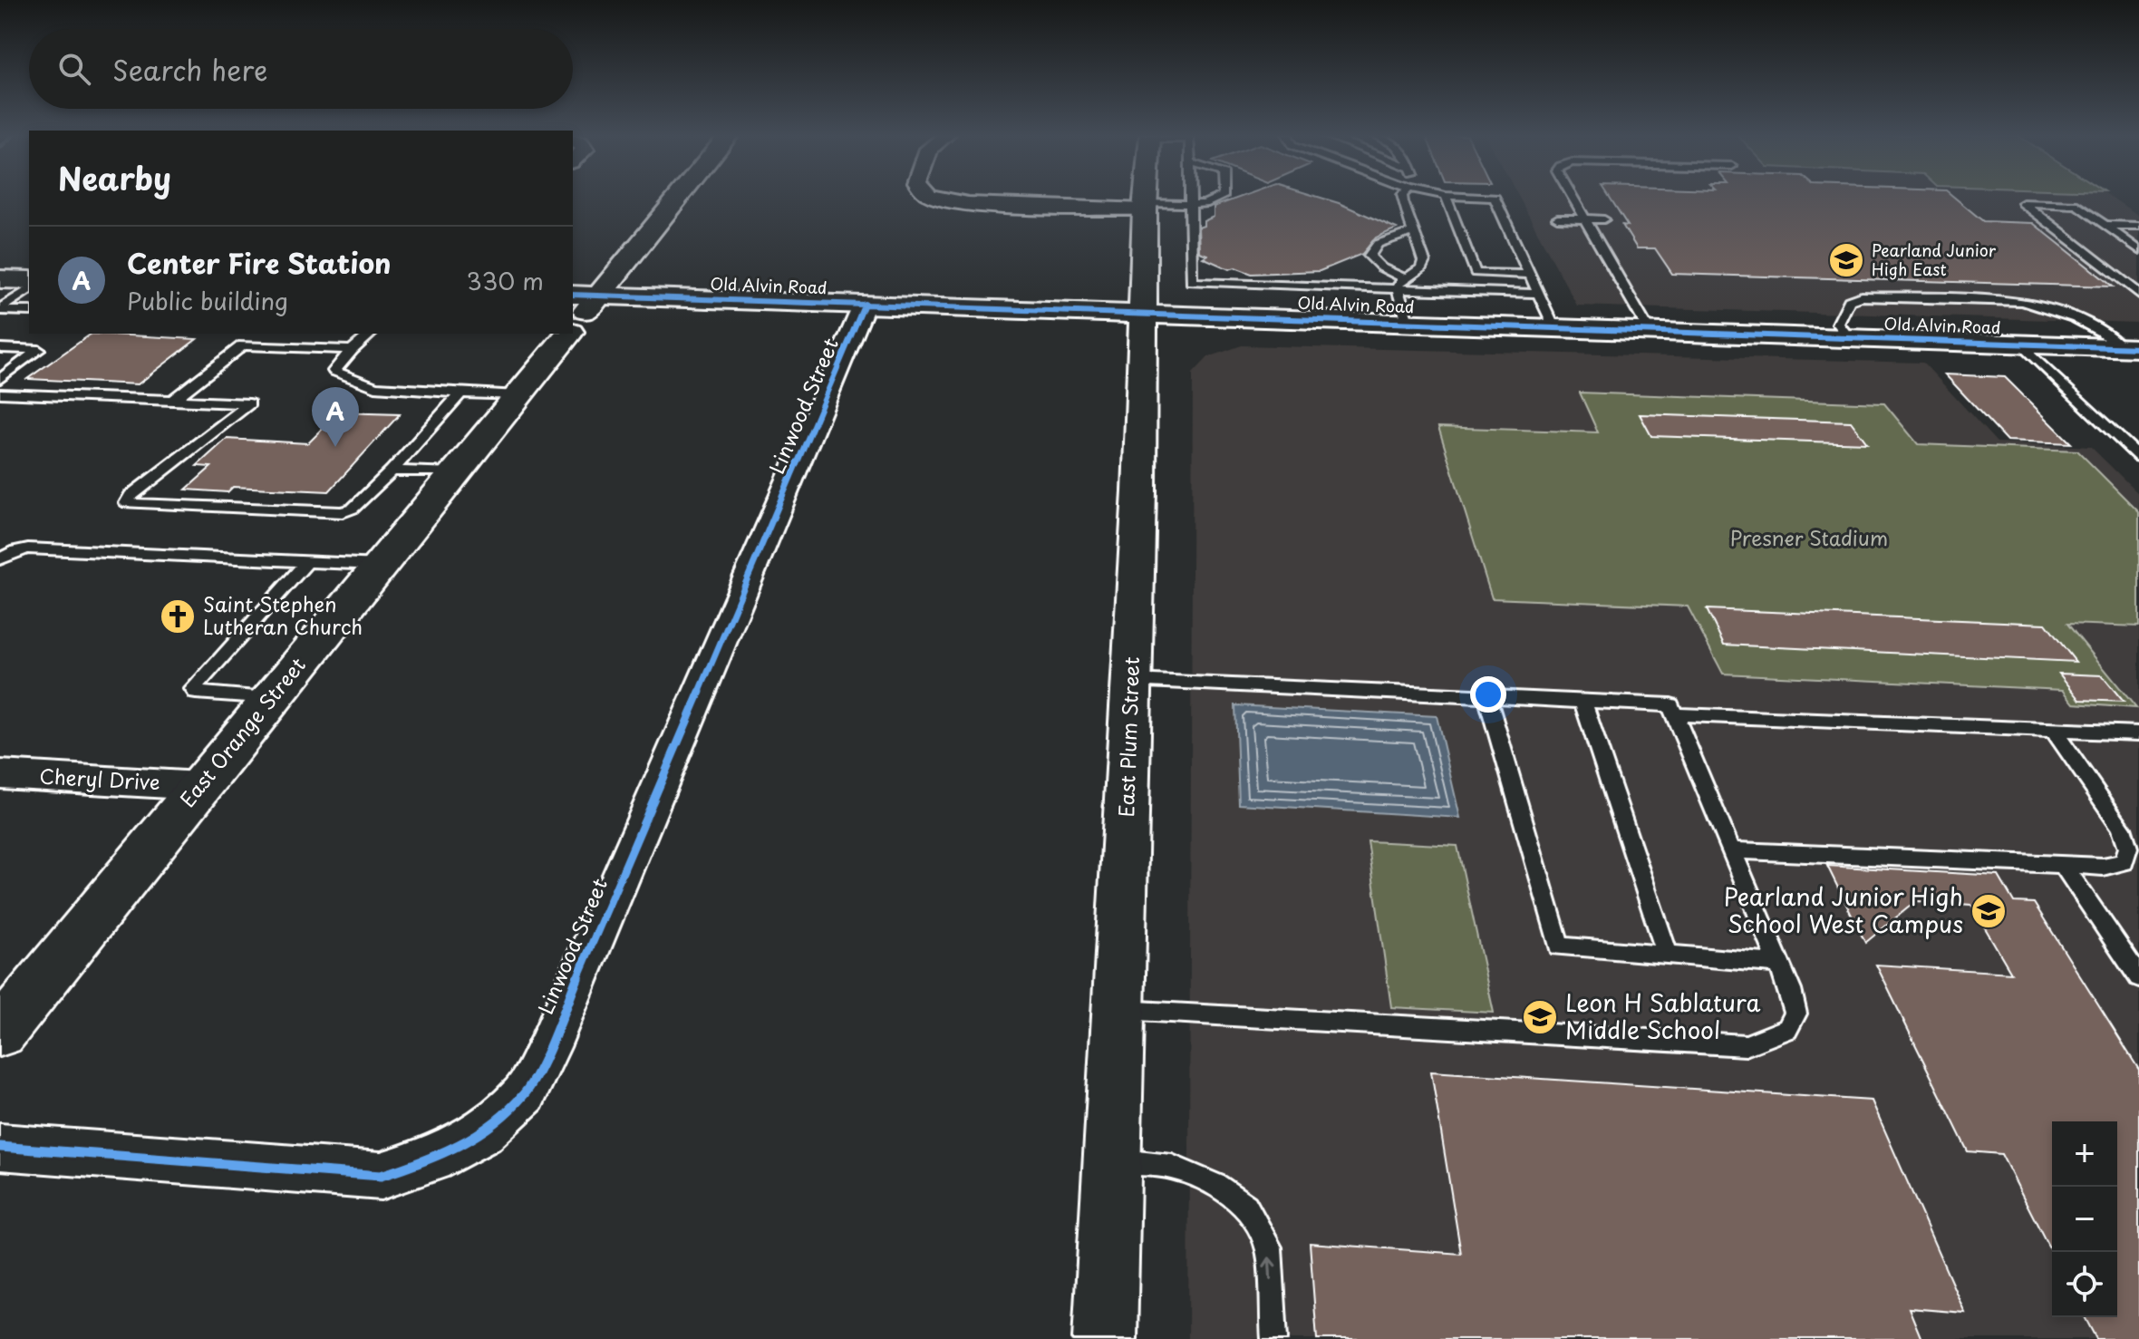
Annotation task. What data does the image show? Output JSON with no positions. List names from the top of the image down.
{
  "streets": {
    "street": [
      "Old Alvin Road",
      "Linwood Street",
      "East Orange Street",
      "East Plum Street",
      "Cheryl Drive"
    ]
  },
  "crossings": [
    ["Old Alvin Road", "Linwood Street"],
    ["Old Alvin Road", "East Orange Street"],
    ["Old Alvin Road", "East Plum Street"],
    ["East Orange Street", "Cheryl Drive"]
  ],
  "parks": ["Presner Stadium"],
  "places": {
    "school or university": ["Pearland Junior High East", "Pearland Junior High School West Campus", "Leon H Sablatura Middle School"],
    "church": ["Saint Stephen Lutheran Church"]
  },
  "page": {
    "search": "Search here",
    "heading": "Nearby",
    "list": [
      {
        "mark": "A",
        "name": "Center Fire Station",
        "note": "Public building",
        "value": "330 m"
      }
    ],
    "pins": "A",
    "map_buttons": ["+", "−"]
  }
}
